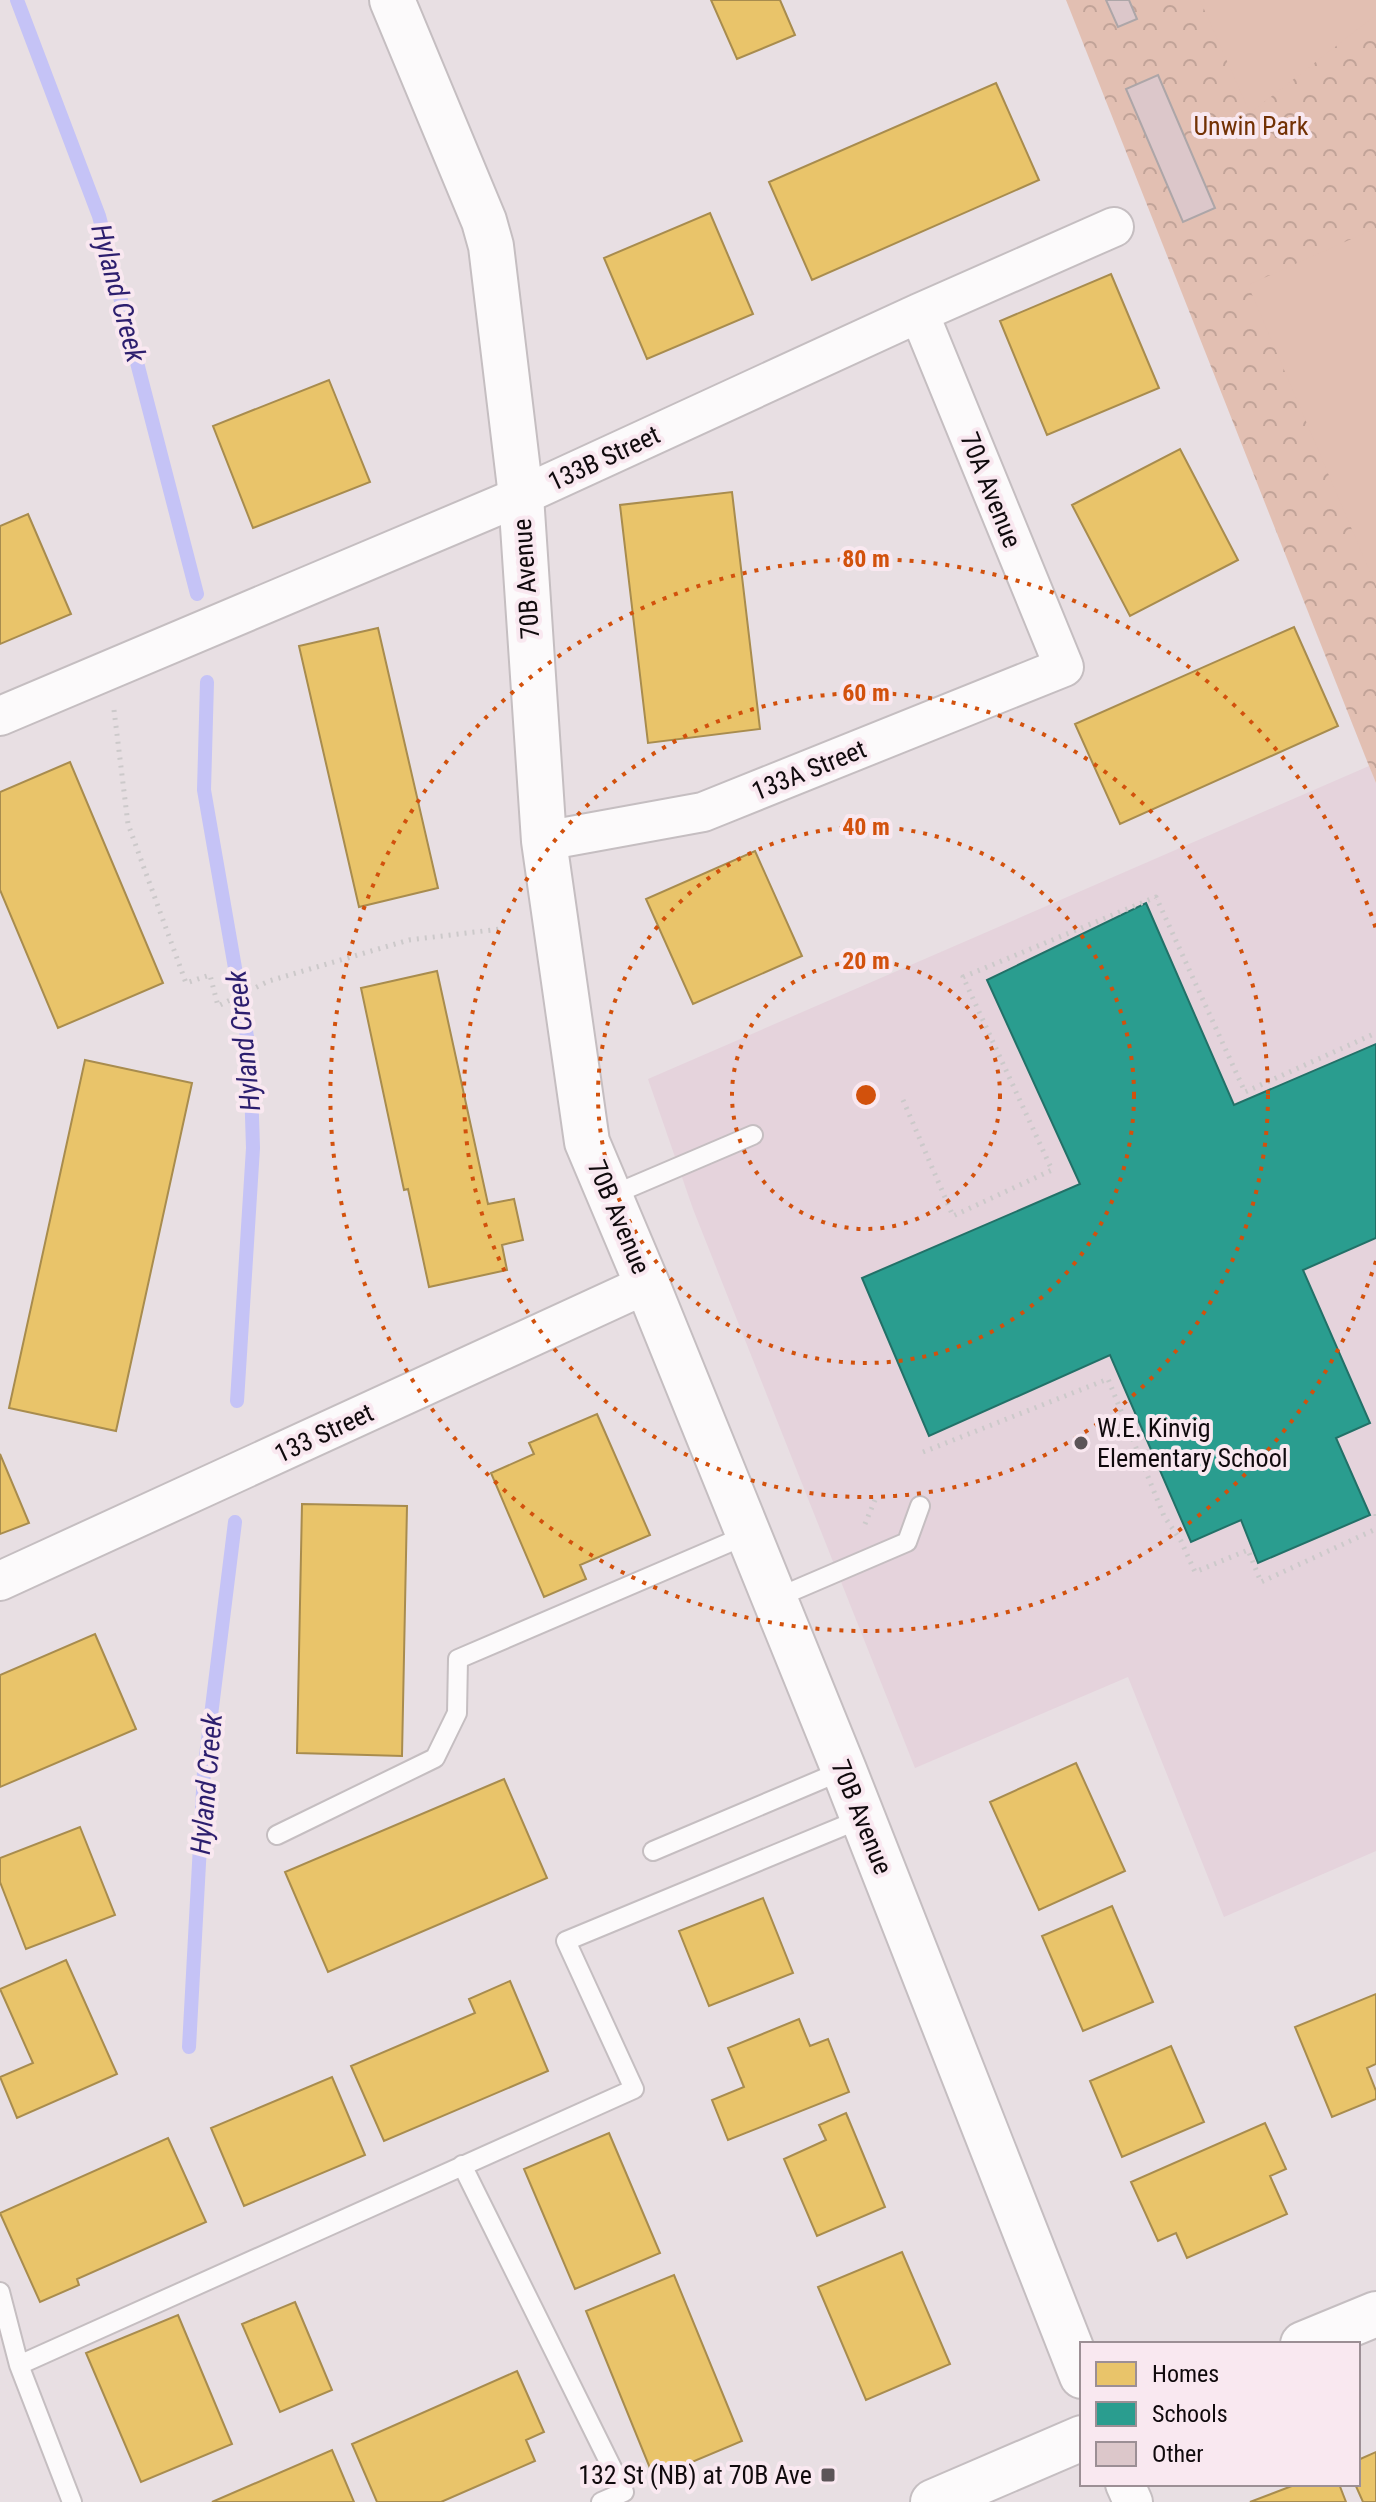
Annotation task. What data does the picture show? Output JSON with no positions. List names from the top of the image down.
{
  "streets": {
    "street": [
      "133B Street",
      "70A Avenue",
      "70B Avenue",
      "133A Street",
      "133 Street"
    ]
  },
  "crossings": [
    ["133B Street", "70A Avenue"],
    ["133B Street", "70B Avenue"],
    ["70A Avenue", "133A Street"],
    ["70B Avenue", "133A Street"],
    ["70B Avenue", "133 Street"]
  ],
  "water": ["Hyland Creek"],
  "parks": ["Unwin Park"],
  "places": {
    "other": ["W.E. Kinvig Elementary School"],
    "transit": ["132 St (NB) at 70B Ave"]
  },
  "legend": ["Homes", "Schools", "Other"],
  "rings": [
    "80 m",
    "60 m",
    "40 m",
    "20 m"
  ]
}
